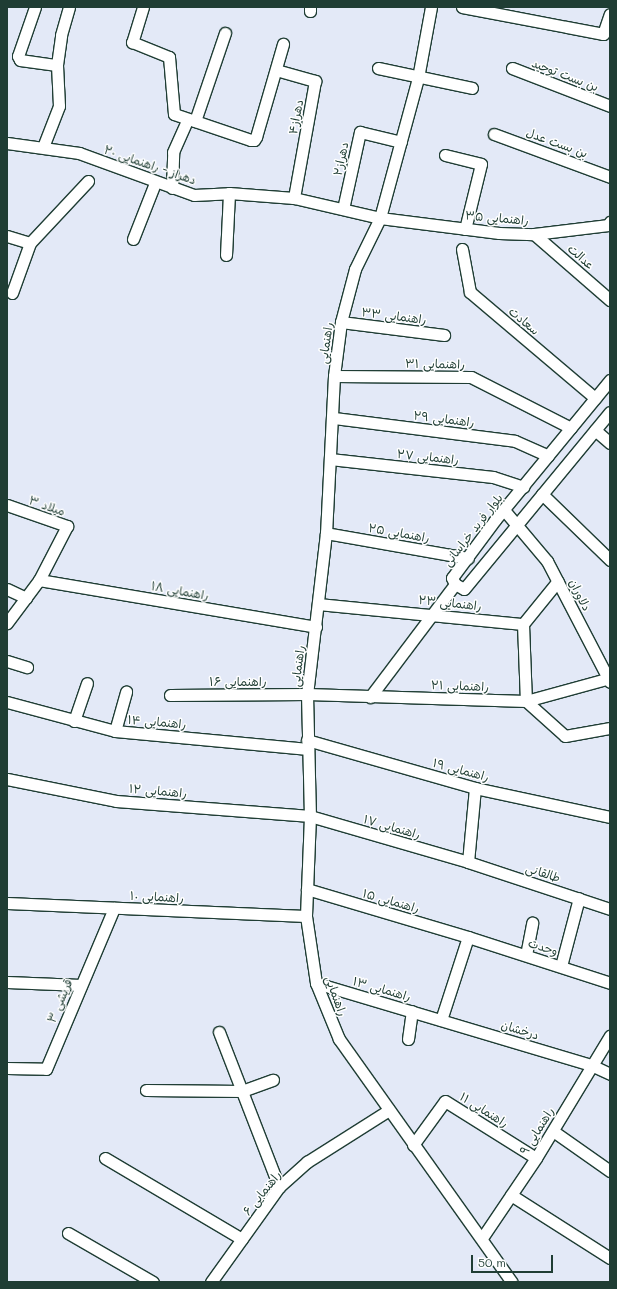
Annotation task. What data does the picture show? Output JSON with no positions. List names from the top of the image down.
{
  "streets": {
    "street": [
      "بن بست توحید",
      "دهراز۴",
      "بن بست عدل",
      "دهراز۲",
      "دهراز - راهنمایی ۲۰",
      "راهنمایی ۳۵",
      "عدالت",
      "راهنمایی ۳۳",
      "سعادت",
      "راهنمایی",
      "راهنمایی ۳۱",
      "راهنمایی ۲۹",
      "راهنمایی ۲۷",
      "میلاد ۳",
      "بلوار فرید خراسانی",
      "راهنمایی ۲۵",
      "راهنمایی ۱۸",
      "دلاوران",
      "راهنمایی ۲۳",
      "راهنمایی ۱۶",
      "راهنمایی ۲۱",
      "راهنمایی ۱۴",
      "راهنمایی ۱۹",
      "راهنمایی ۱۲",
      "راهنمایی ۱۷",
      "طالقانی",
      "راهنمایی ۱۰",
      "راهنمایی ۱۵",
      "وحدت",
      "راهنمایی ۱۳",
      "قریشی ۳",
      "درخشان",
      "راهنمایی ۱۱",
      "راهنمایی ۹",
      "راهنمایی ۶"
    ]
  },
  "crossings": [
    ["دهراز۴", "دهراز - راهنمایی ۲۰"],
    ["دهراز۲", "دهراز - راهنمایی ۲۰"],
    ["دهراز۲", "راهنمایی"],
    ["دهراز - راهنمایی ۲۰", "راهنمایی ۳۵"],
    ["دهراز - راهنمایی ۲۰", "راهنمایی"],
    ["راهنمایی ۳۵", "عدالت"],
    ["راهنمایی ۳۵", "راهنمایی"],
    ["راهنمایی ۳۳", "راهنمایی"],
    ["سعادت", "بلوار فرید خراسانی"],
    ["راهنمایی", "راهنمایی ۳۱"],
    ["راهنمایی", "راهنمایی ۲۹"],
    ["راهنمایی", "راهنمایی ۲۷"],
    ["راهنمایی", "راهنمایی ۲۵"],
    ["راهنمایی", "راهنمایی ۱۸"],
    ["راهنمایی", "راهنمایی ۲۳"],
    ["راهنمایی", "راهنمایی ۱۶"],
    ["راهنمایی", "راهنمایی ۲۱"],
    ["راهنمایی", "راهنمایی ۱۴"],
    ["راهنمایی", "راهنمایی ۱۹"],
    ["راهنمایی", "راهنمایی ۱۲"],
    ["راهنمایی", "راهنمایی ۱۷"],
    ["راهنمایی", "راهنمایی ۱۰"],
    ["راهنمایی", "راهنمایی ۱۵"],
    ["راهنمایی", "راهنمایی ۱۳"],
    ["راهنمایی", "راهنمایی ۱۱"],
    ["راهنمایی", "راهنمایی ۹"],
    ["راهنمایی", "راهنمایی ۶"],
    ["راهنمایی ۳۱", "بلوار فرید خراسانی"],
    ["راهنمایی ۲۹", "بلوار فرید خراسانی"],
    ["راهنمایی ۲۷", "بلوار فرید خراسانی"],
    ["میلاد ۳", "راهنمایی ۱۸"],
    ["بلوار فرید خراسانی", "راهنمایی ۲۵"],
    ["بلوار فرید خراسانی", "دلاوران"],
    ["دلاوران", "راهنمایی ۲۱"],
    ["راهنمایی ۱۶", "راهنمایی ۲۱"],
    ["راهنمایی ۱۴", "راهنمایی ۱۹"],
    ["راهنمایی ۱۲", "راهنمایی ۱۷"],
    ["راهنمایی ۱۷", "طالقانی"],
    ["راهنمایی ۱۰", "قریشی ۳"],
    ["راهنمایی ۱۵", "وحدت"],
    ["راهنمایی ۱۳", "درخشان"],
    ["درخشان", "راهنمایی ۹"],
    ["راهنمایی ۱۱", "راهنمایی ۹"]
  ],
  "scale_bar": "50 m"
}
